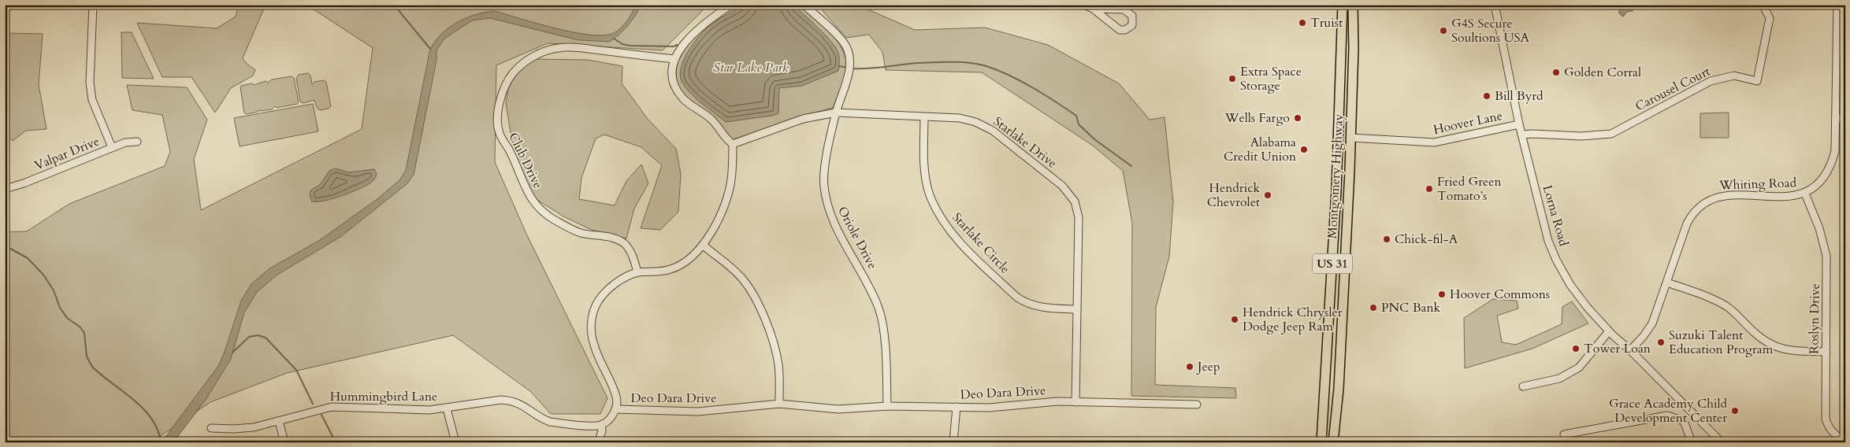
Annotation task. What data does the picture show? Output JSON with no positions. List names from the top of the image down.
{
  "streets": {
    "main road": ["Montgomery Highway", "US 31"],
    "street": [
      "Carousel Court",
      "Hoover Lane",
      "Starlake Drive",
      "Valpar Drive",
      "Club Drive",
      "Whiting Road",
      "Lorna Road",
      "Oriole Drive",
      "Starlake Circle",
      "Roslyn Drive",
      "Deo Dara Drive",
      "Hummingbird Lane"
    ]
  },
  "crossings": [
    ["Carousel Court", "Lorna Road"],
    ["Hoover Lane", "Montgomery Highway"],
    ["Hoover Lane", "Lorna Road"],
    ["Starlake Drive", "Oriole Drive"],
    ["Starlake Drive", "Starlake Circle"],
    ["Starlake Drive", "Deo Dara Drive"],
    ["Club Drive", "Deo Dara Drive"],
    ["Whiting Road", "Lorna Road"],
    ["Whiting Road", "Roslyn Drive"],
    ["Oriole Drive", "Deo Dara Drive"]
  ],
  "parks": ["Star Lake Park"],
  "places": [
    "Truist",
    "G4S Secure Soultions USA",
    "Golden Corral",
    "Extra Space Storage",
    "Bill Byrd",
    "Wells Fargo",
    "Alabama Credit Union",
    "Fried Green Tomato’s",
    "Hendrick Chevrolet",
    "Chick-fil-A",
    "Hoover Commons",
    "PNC Bank",
    "Hendrick Chrysler Dodge Jeep Ram",
    "Suzuki Talent Education Program",
    "Tower Loan",
    "Jeep",
    "Grace Academy Child Development Center"
  ]
}
